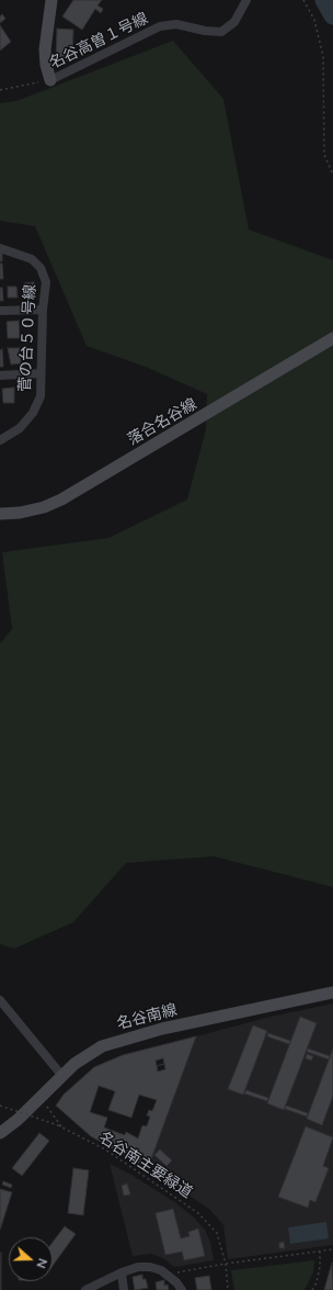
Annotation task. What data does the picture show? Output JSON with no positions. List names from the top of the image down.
{
  "streets": {
    "street": [
      "名谷高曽１号線",
      "菅の台５０号線",
      "落合名谷線",
      "名谷南線"
    ],
    "path": ["名谷南主要緑道"]
  },
  "north": "right"
}
